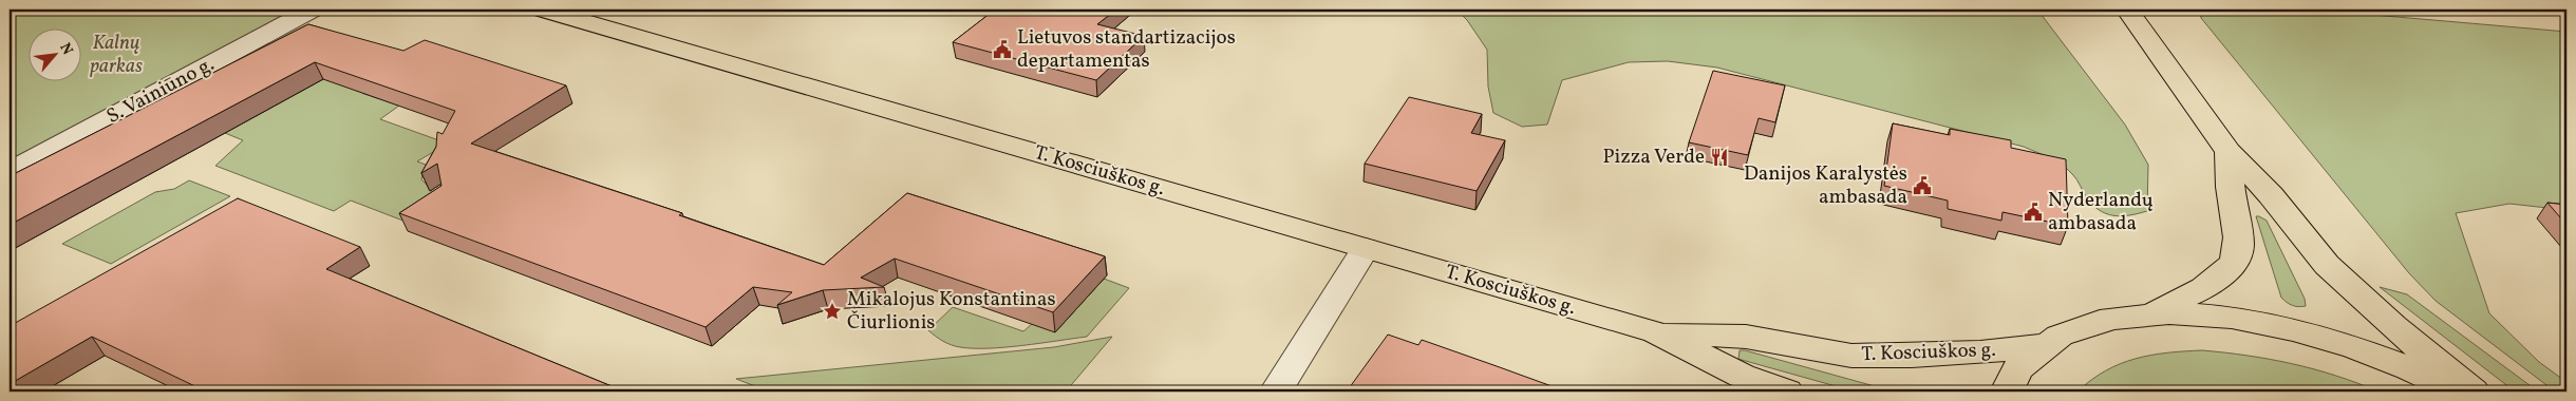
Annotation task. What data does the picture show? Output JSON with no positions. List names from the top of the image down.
{
  "streets": {
    "main road": ["T. Kosciuškos g."],
    "street": ["S. Vainiūno g."]
  },
  "parks": ["Kalnų parkas"],
  "places": {
    "public building": ["Lietuvos standartizacijos departamentas", "Danijos Karalystės ambasada", "Nyderlandų ambasada"],
    "restaurant": ["Pizza Verde"],
    "place": ["Mikalojus Konstantinas Čiurlionis"]
  },
  "north": "top right"
}
